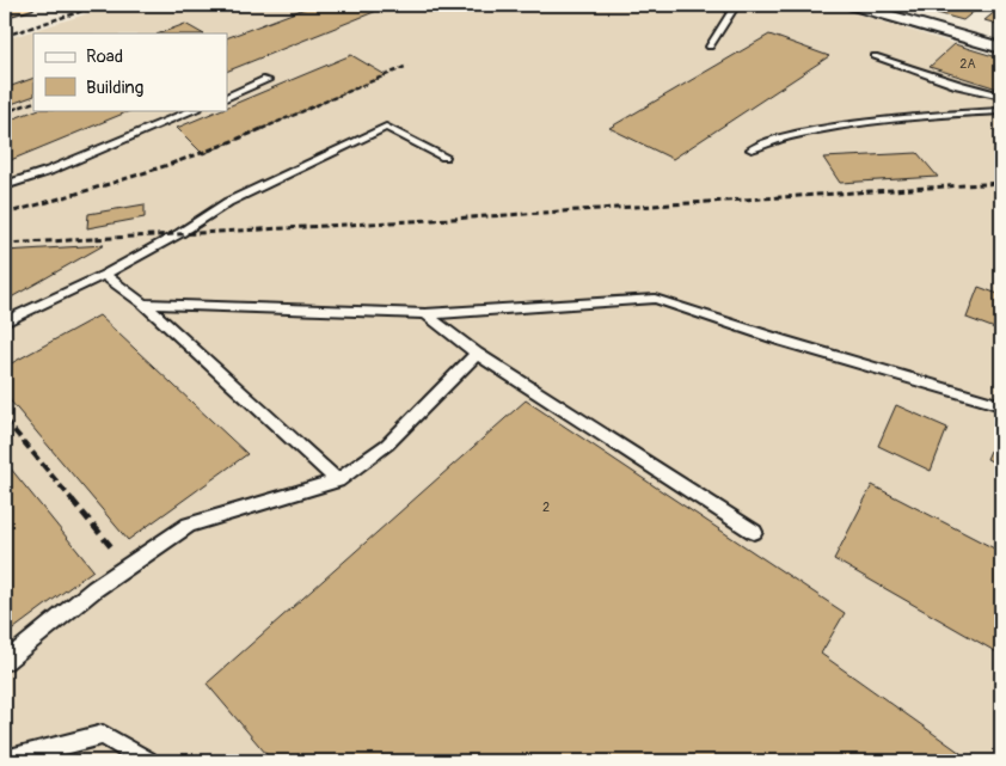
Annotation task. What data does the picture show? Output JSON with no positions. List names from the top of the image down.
{
  "house_numbers": ["2А", "2"],
  "legend": ["Road", "Building"]
}
